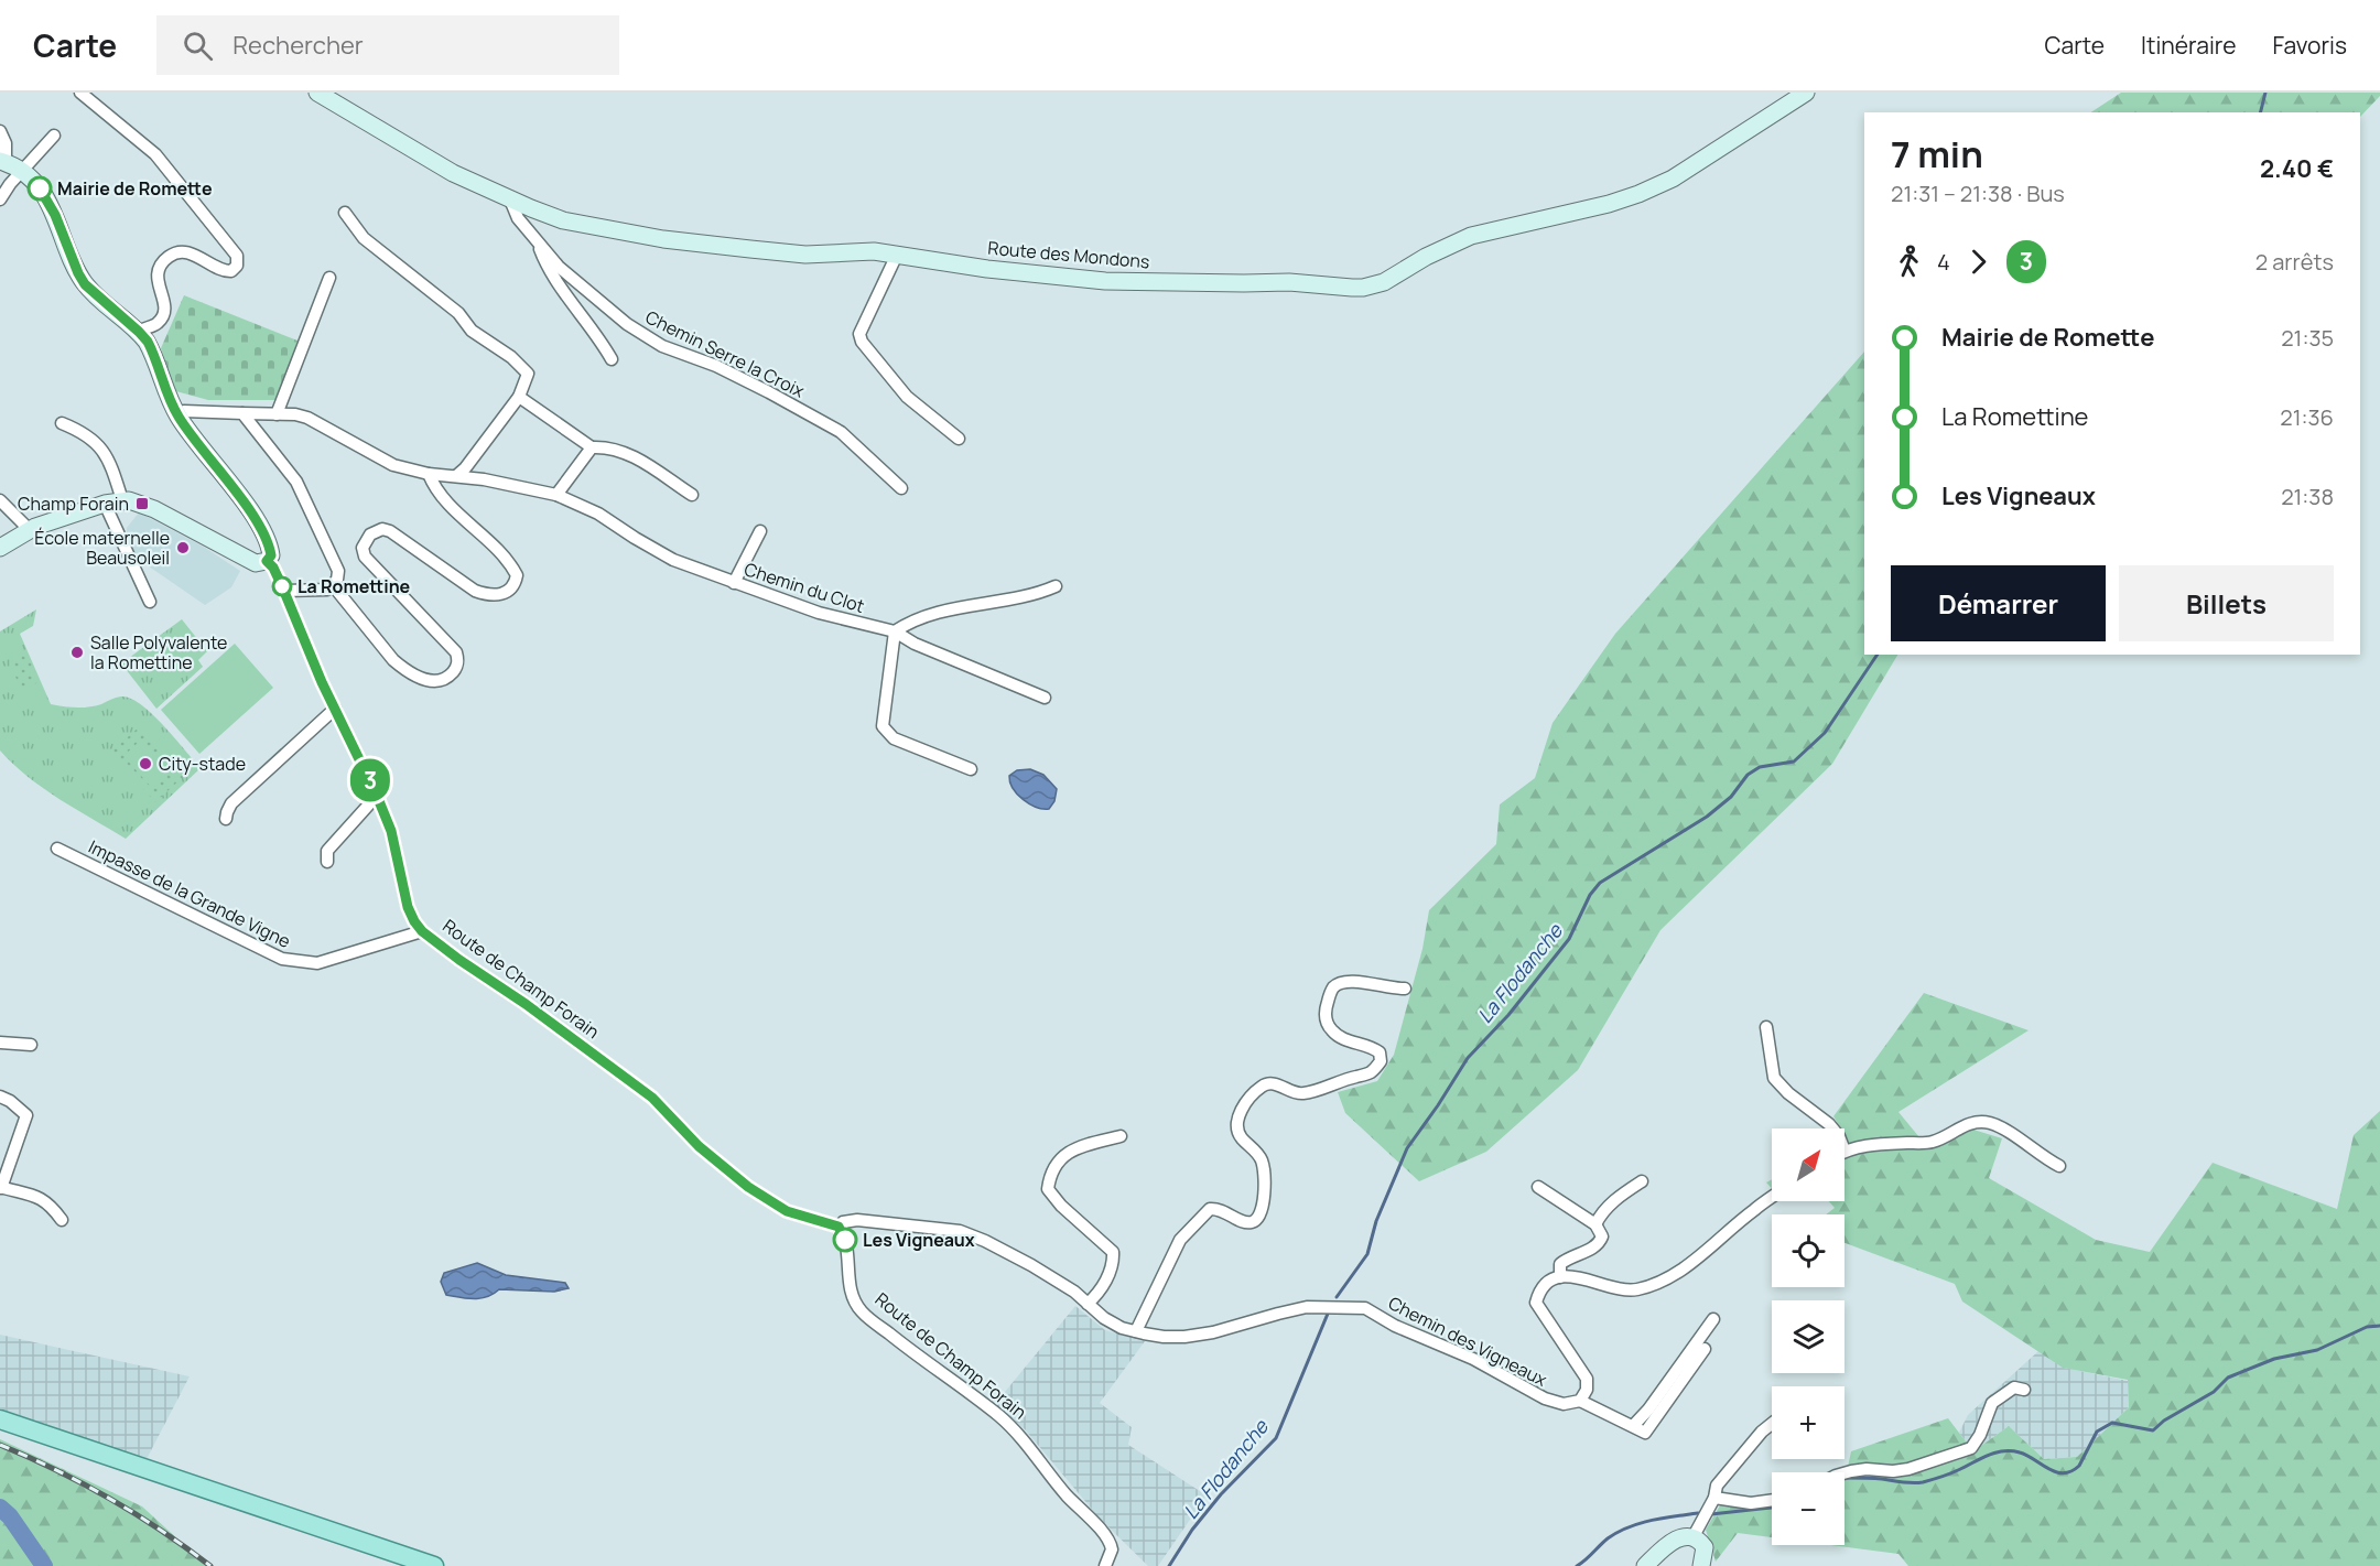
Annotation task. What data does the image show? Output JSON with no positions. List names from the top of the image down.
{
  "streets": {
    "street": [
      "Route des Mondons",
      "Chemin Serre la Croix",
      "Chemin du Clot",
      "Impasse de la Grande Vigne",
      "Route de Champ Forain",
      "Chemin des Vigneaux"
    ]
  },
  "crossings": [
    ["Route des Mondons", "Chemin Serre la Croix"],
    ["Chemin du Clot", "Route de Champ Forain"],
    ["Impasse de la Grande Vigne", "Route de Champ Forain"],
    ["Route de Champ Forain", "Chemin des Vigneaux"]
  ],
  "water": ["La Flodanche"],
  "places": {
    "other": [
      "Mairie de Romette",
      "École maternelle Beausoleil",
      "La Romettine",
      "Salle Polyvalente la Romettine",
      "City-stade",
      "Les Vigneaux"
    ],
    "transit": ["Champ Forain"]
  },
  "lines": ["bus line 3"],
  "north": "top right",
  "page": {
    "header": "Carte",
    "search": "Rechercher",
    "nav": ["Carte", "Itinéraire", "Favoris"],
    "on_map": "3",
    "heading": ["7 min", "21:31 – 21:38 · Bus", "2.40 €"],
    "legs": ["4", "3", "2 arrêts"],
    "list": [
      {
        "name": "Mairie de Romette",
        "value": "21:35"
      },
      {
        "name": "La Romettine",
        "value": "21:36"
      },
      {
        "name": "Les Vigneaux",
        "value": "21:38"
      }
    ],
    "buttons": ["Démarrer", "Billets"],
    "map_buttons": ["+", "−"]
  }
}
